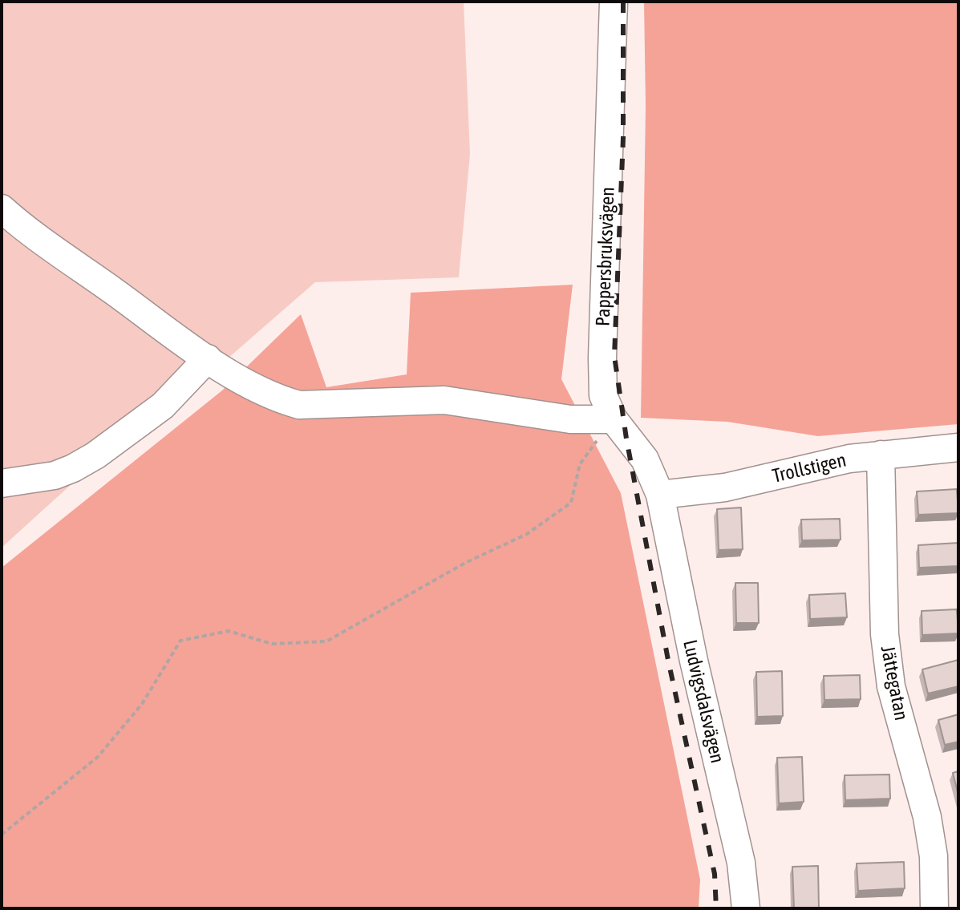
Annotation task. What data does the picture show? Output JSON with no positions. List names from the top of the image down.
{
  "streets": {
    "street": [
      "Pappersbruksvägen",
      "Trollstigen",
      "Jättegatan",
      "Ludvigsdalsvägen"
    ]
  },
  "crossings": [
    ["Pappersbruksvägen", "Trollstigen"],
    ["Pappersbruksvägen", "Ludvigsdalsvägen"],
    ["Trollstigen", "Jättegatan"],
    ["Trollstigen", "Ludvigsdalsvägen"]
  ]
}
